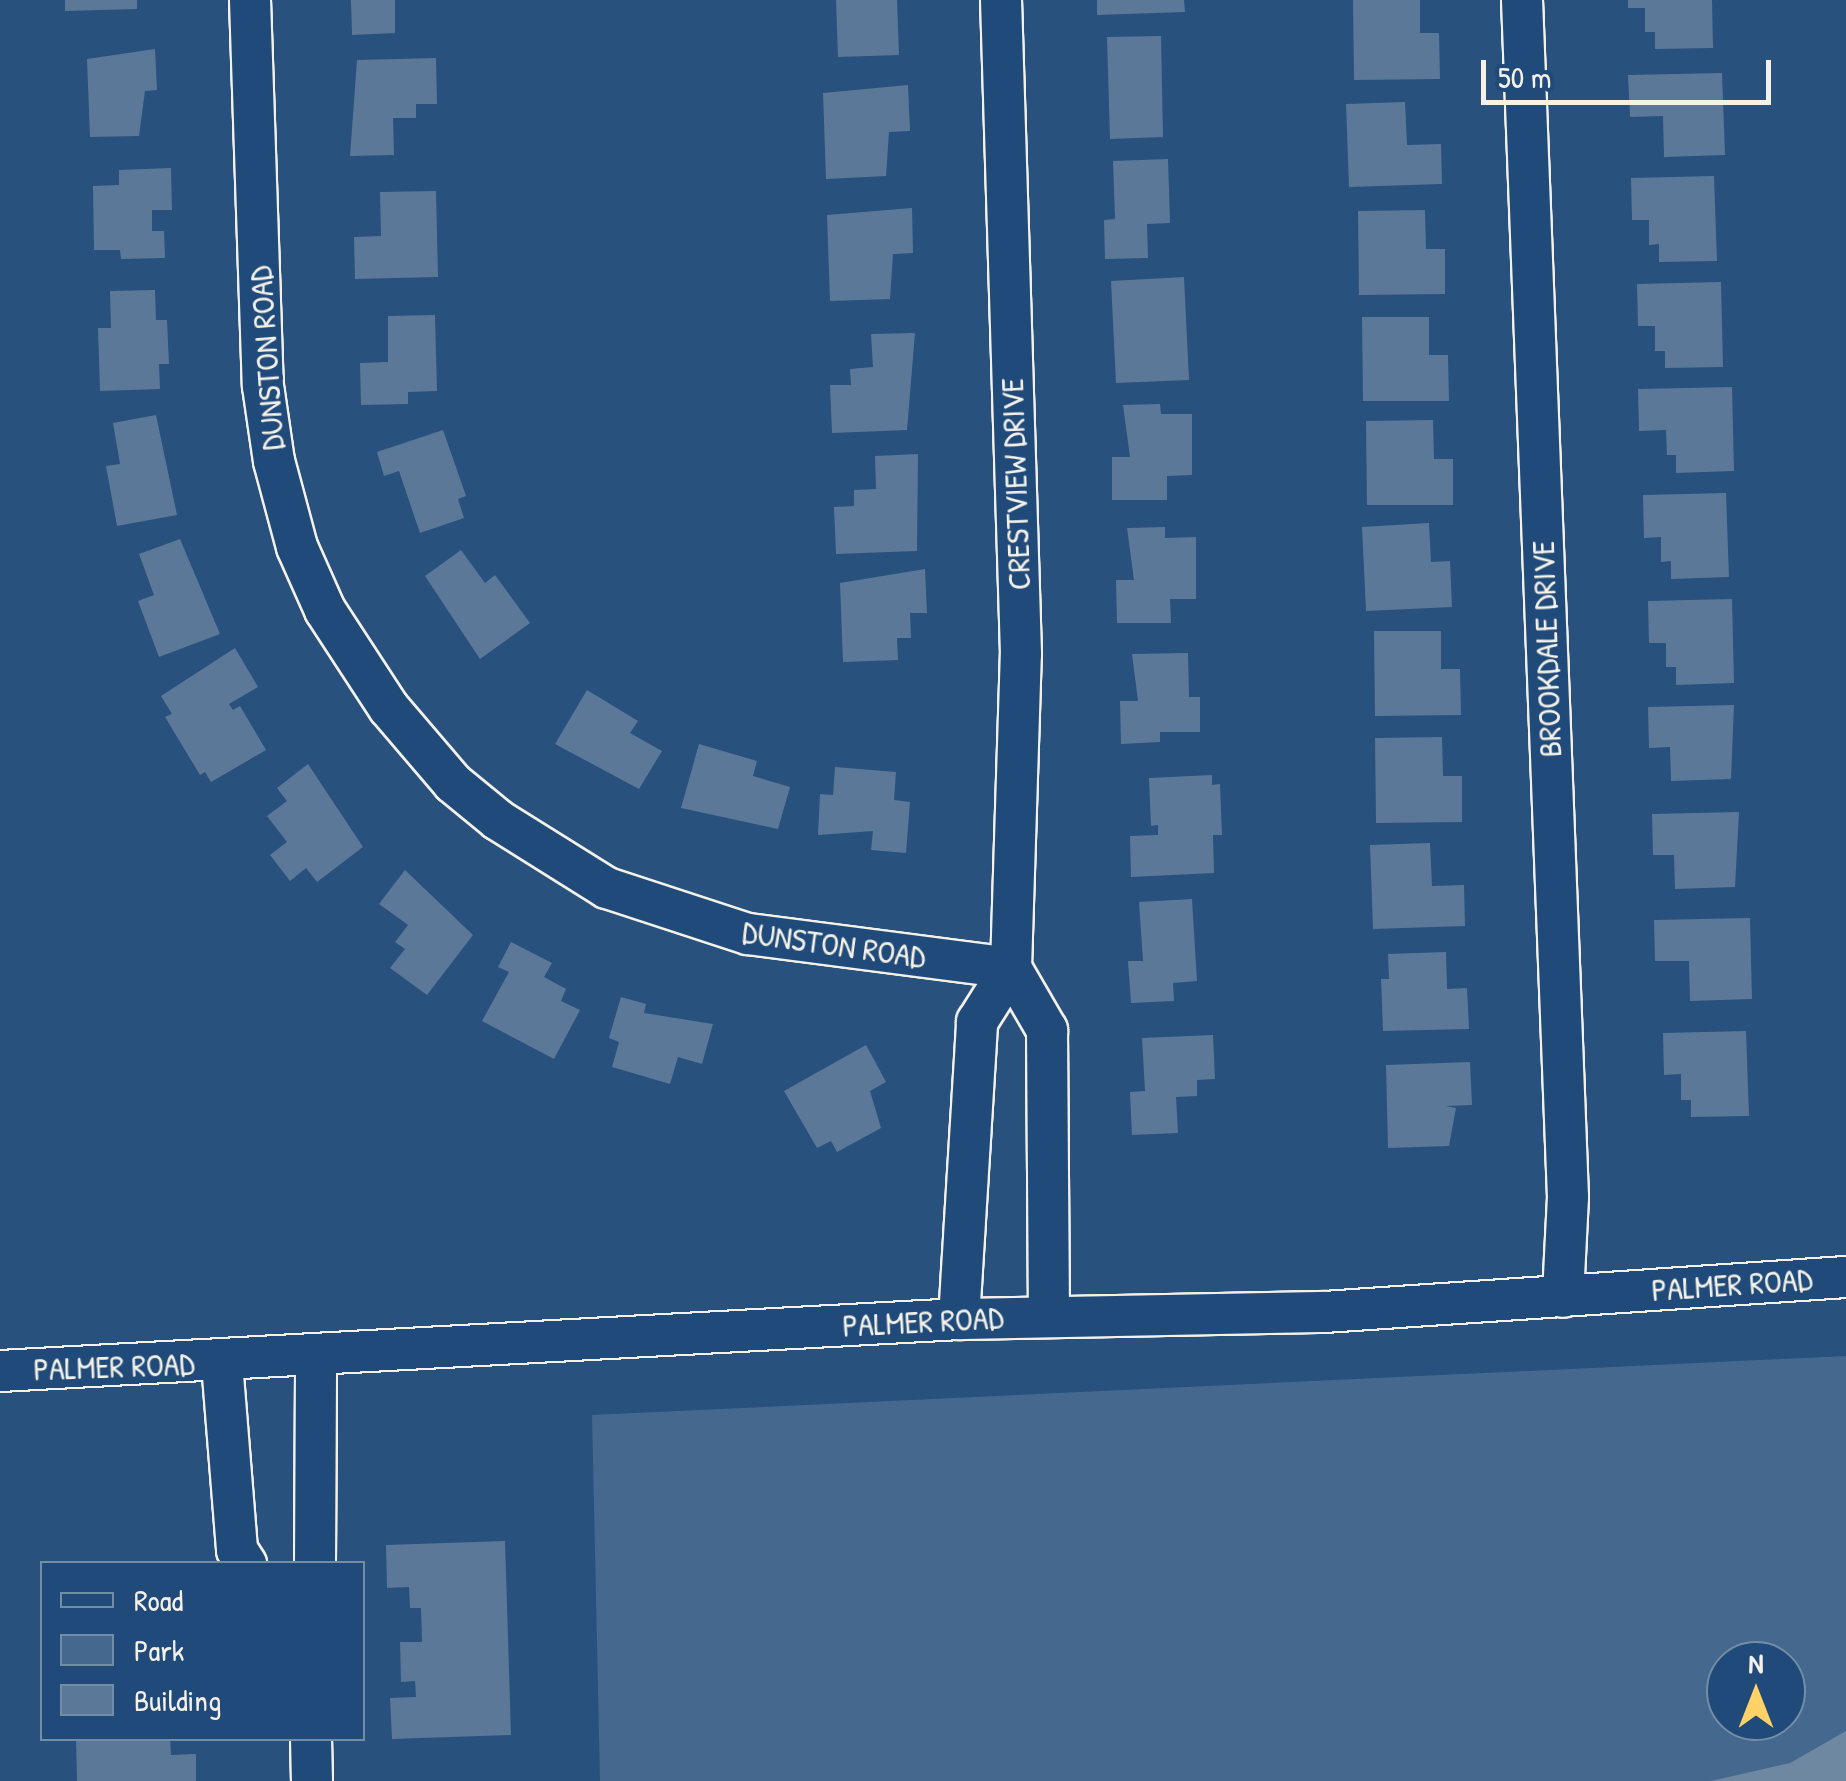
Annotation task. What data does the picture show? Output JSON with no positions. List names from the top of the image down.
{
  "streets": {
    "street": [
      "DUNSTON ROAD",
      "CRESTVIEW DRIVE",
      "BROOKDALE DRIVE",
      "PALMER ROAD"
    ]
  },
  "crossings": [
    ["DUNSTON ROAD", "CRESTVIEW DRIVE"],
    ["BROOKDALE DRIVE", "PALMER ROAD"]
  ],
  "legend": ["Road", "Park", "Building"],
  "scale_bar": "50 m",
  "north": "top"
}
